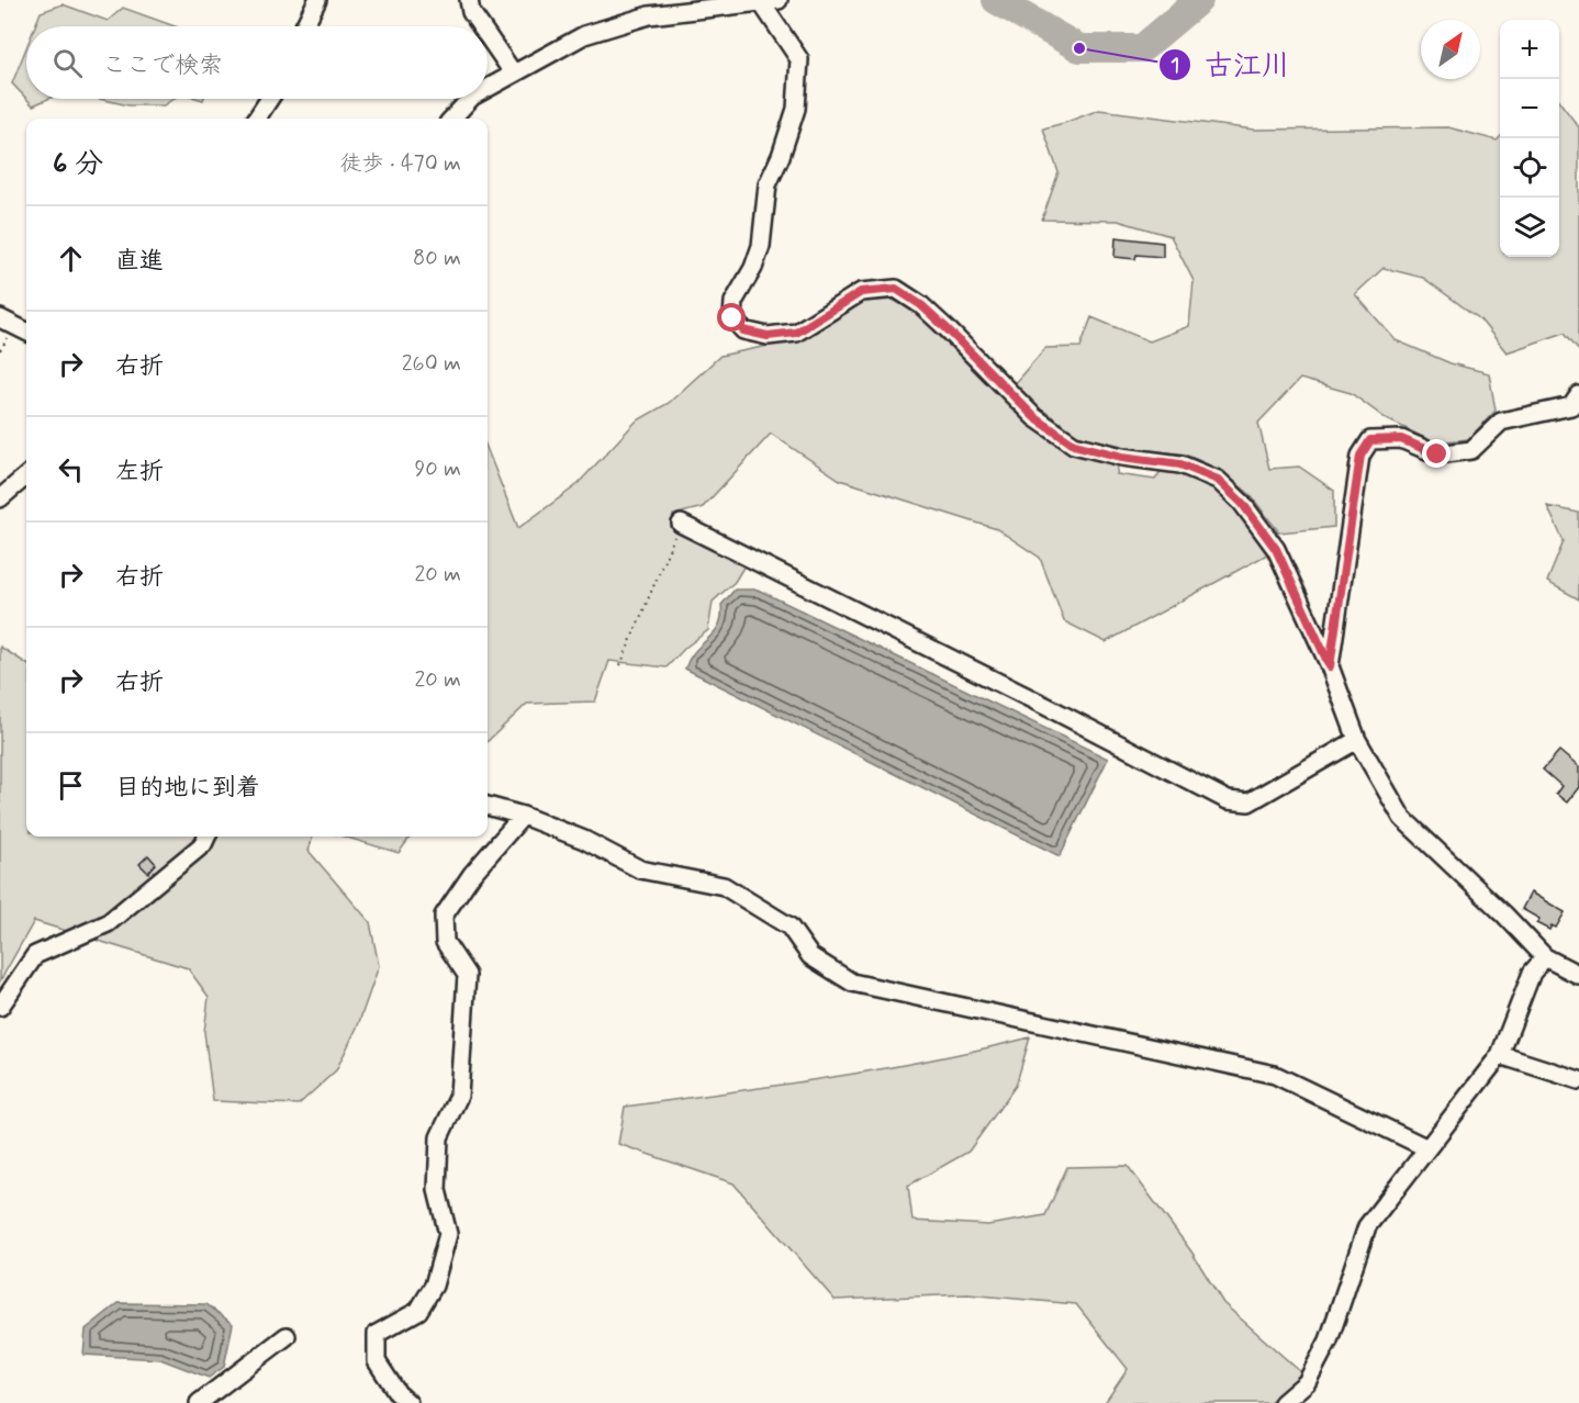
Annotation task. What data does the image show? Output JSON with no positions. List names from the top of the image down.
{
  "places": ["古江川"],
  "north": "top right",
  "page": {
    "map_buttons": ["+", "−"],
    "search": "ここで検索",
    "heading": ["6 分", "徒歩 · 470 m"],
    "list": [
      ["直進", "80 m"],
      ["右折", "260 m"],
      ["左折", "90 m"],
      ["右折", "20 m"],
      ["右折", "20 m"],
      "目的地に到着"
    ]
  }
}
